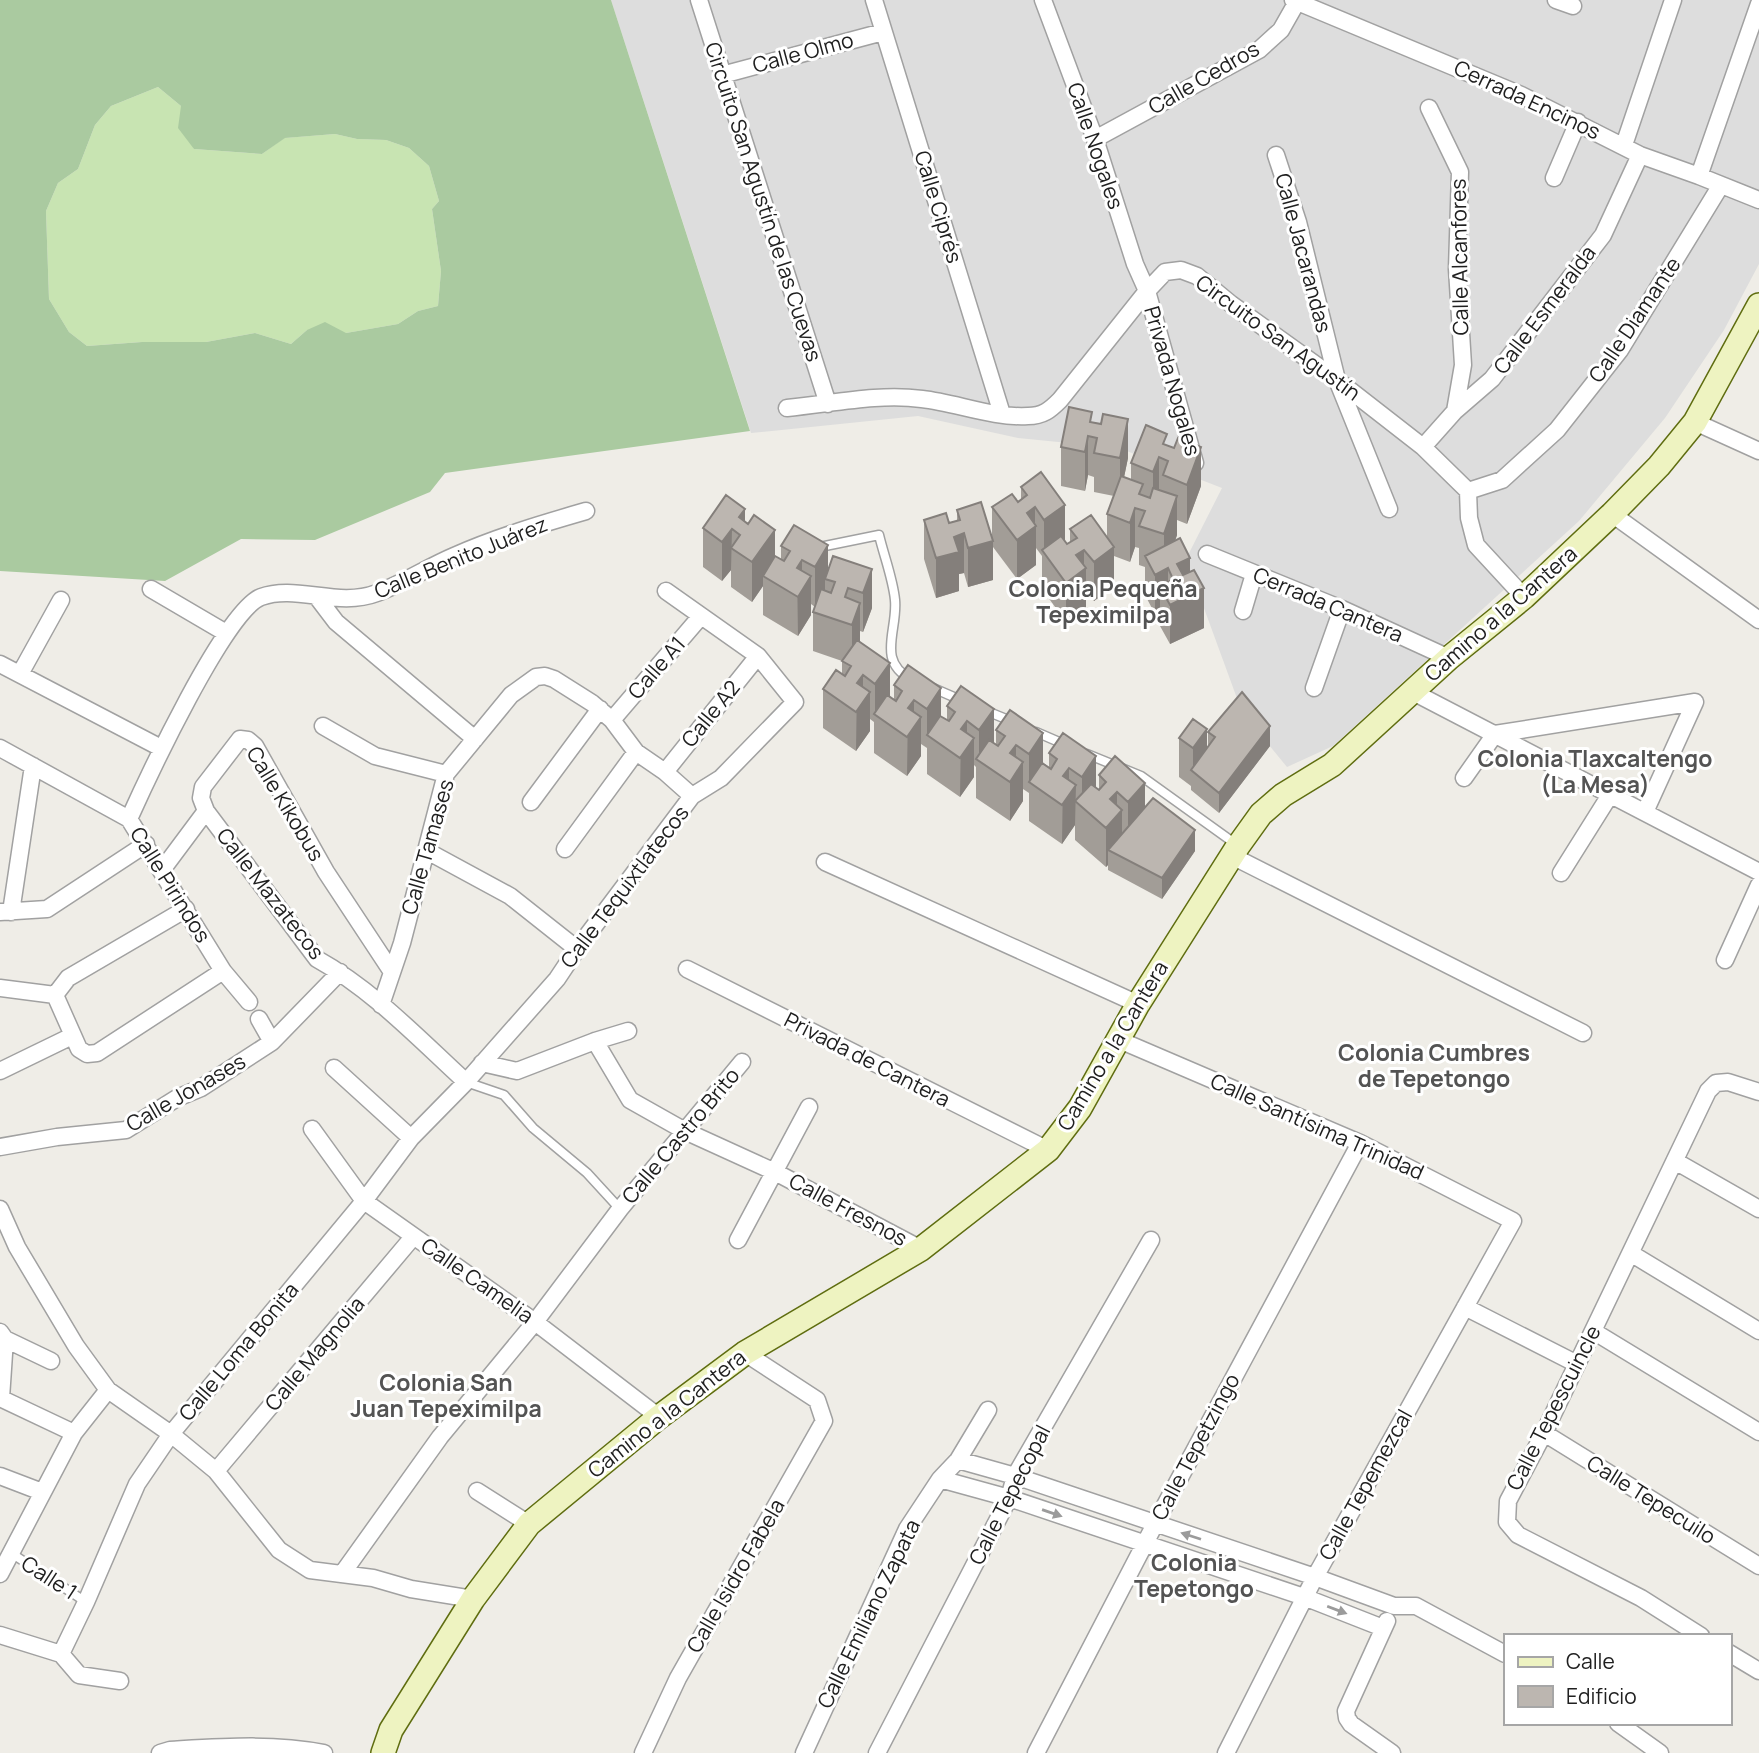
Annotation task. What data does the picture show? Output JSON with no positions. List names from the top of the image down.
{
  "streets": {
    "street": [
      "Calle Olmo",
      "Calle Cedros",
      "Cerrada Encinos",
      "Calle Nogales",
      "Circuito San Agustín de las Cuevas",
      "Calle Ciprés",
      "Calle Jacarandas",
      "Calle Alcanfores",
      "Calle Esmeralda",
      "Calle Diamante",
      "Circuito San Agustín",
      "Privada Nogales",
      "Calle Benito Juárez",
      "Cerrada Cantera",
      "Camino a la Cantera",
      "Calle A1",
      "Calle A2",
      "Calle Kikobus",
      "Calle Tamases",
      "Calle Pirindos",
      "Calle Tequixtlatecos",
      "Calle Mazatecos",
      "Privada de Cantera",
      "Calle Jonases",
      "Calle Santísima Trinidad",
      "Calle Castro Brito",
      "Calle Fresnos",
      "Calle Camelia",
      "Calle Loma Bonita",
      "Calle Magnolia",
      "Calle Tepescuincle",
      "Calle Tepetzingo",
      "Calle Tepemezcal",
      "Calle Tepecopal",
      "Calle Tepecuilo",
      "Calle Isidro Fabela",
      "Calle Emiliano Zapata"
    ],
    "lane": ["Calle 1"]
  },
  "crossings": [
    ["Calle Olmo", "Circuito San Agustín de las Cuevas"],
    ["Calle Olmo", "Calle Ciprés"],
    ["Calle Cedros", "Cerrada Encinos"],
    ["Calle Cedros", "Calle Nogales"],
    ["Cerrada Encinos", "Calle Esmeralda"],
    ["Cerrada Encinos", "Calle Diamante"],
    ["Calle Nogales", "Circuito San Agustín"],
    ["Calle Nogales", "Privada Nogales"],
    ["Circuito San Agustín de las Cuevas", "Circuito San Agustín"],
    ["Calle Ciprés", "Circuito San Agustín"],
    ["Calle Jacarandas", "Circuito San Agustín"],
    ["Calle Alcanfores", "Calle Esmeralda"],
    ["Calle Esmeralda", "Circuito San Agustín"],
    ["Calle Diamante", "Circuito San Agustín"],
    ["Circuito San Agustín", "Privada Nogales"],
    ["Calle Benito Juárez", "Calle Pirindos"],
    ["Cerrada Cantera", "Camino a la Cantera"],
    ["Camino a la Cantera", "Privada de Cantera"],
    ["Camino a la Cantera", "Calle Santísima Trinidad"],
    ["Camino a la Cantera", "Calle Fresnos"],
    ["Camino a la Cantera", "Calle Camelia"],
    ["Camino a la Cantera", "Calle Isidro Fabela"],
    ["Calle A1", "Calle Tamases"],
    ["Calle A2", "Calle Tequixtlatecos"],
    ["Calle Kikobus", "Calle Tamases"],
    ["Calle Kikobus", "Calle Pirindos"],
    ["Calle Kikobus", "Calle Mazatecos"],
    ["Calle Tamases", "Calle Mazatecos"],
    ["Calle Tequixtlatecos", "Calle Mazatecos"],
    ["Calle Tequixtlatecos", "Calle Castro Brito"],
    ["Calle Tequixtlatecos", "Calle Loma Bonita"],
    ["Calle Mazatecos", "Calle Jonases"],
    ["Calle Mazatecos", "Calle Castro Brito"],
    ["Calle Mazatecos", "Calle Loma Bonita"],
    ["Calle Santísima Trinidad", "Calle Tepetzingo"],
    ["Calle Santísima Trinidad", "Calle Tepemezcal"],
    ["Calle Castro Brito", "Calle Fresnos"],
    ["Calle Castro Brito", "Calle Camelia"],
    ["Calle Castro Brito", "Calle Loma Bonita"],
    ["Calle Camelia", "Calle Loma Bonita"],
    ["Calle Camelia", "Calle Magnolia"],
    ["Calle Loma Bonita", "Calle 1"],
    ["Calle Tepescuincle", "Calle Tepecuilo"]
  ],
  "districts": [
    "Colonia Pequeña Tepeximilpa",
    "Colonia Tlaxcaltengo (La Mesa)",
    "Colonia Cumbres de Tepetongo",
    "Colonia San Juan Tepeximilpa",
    "Colonia Tepetongo"
  ],
  "legend": ["Calle", "Edificio"]
}
